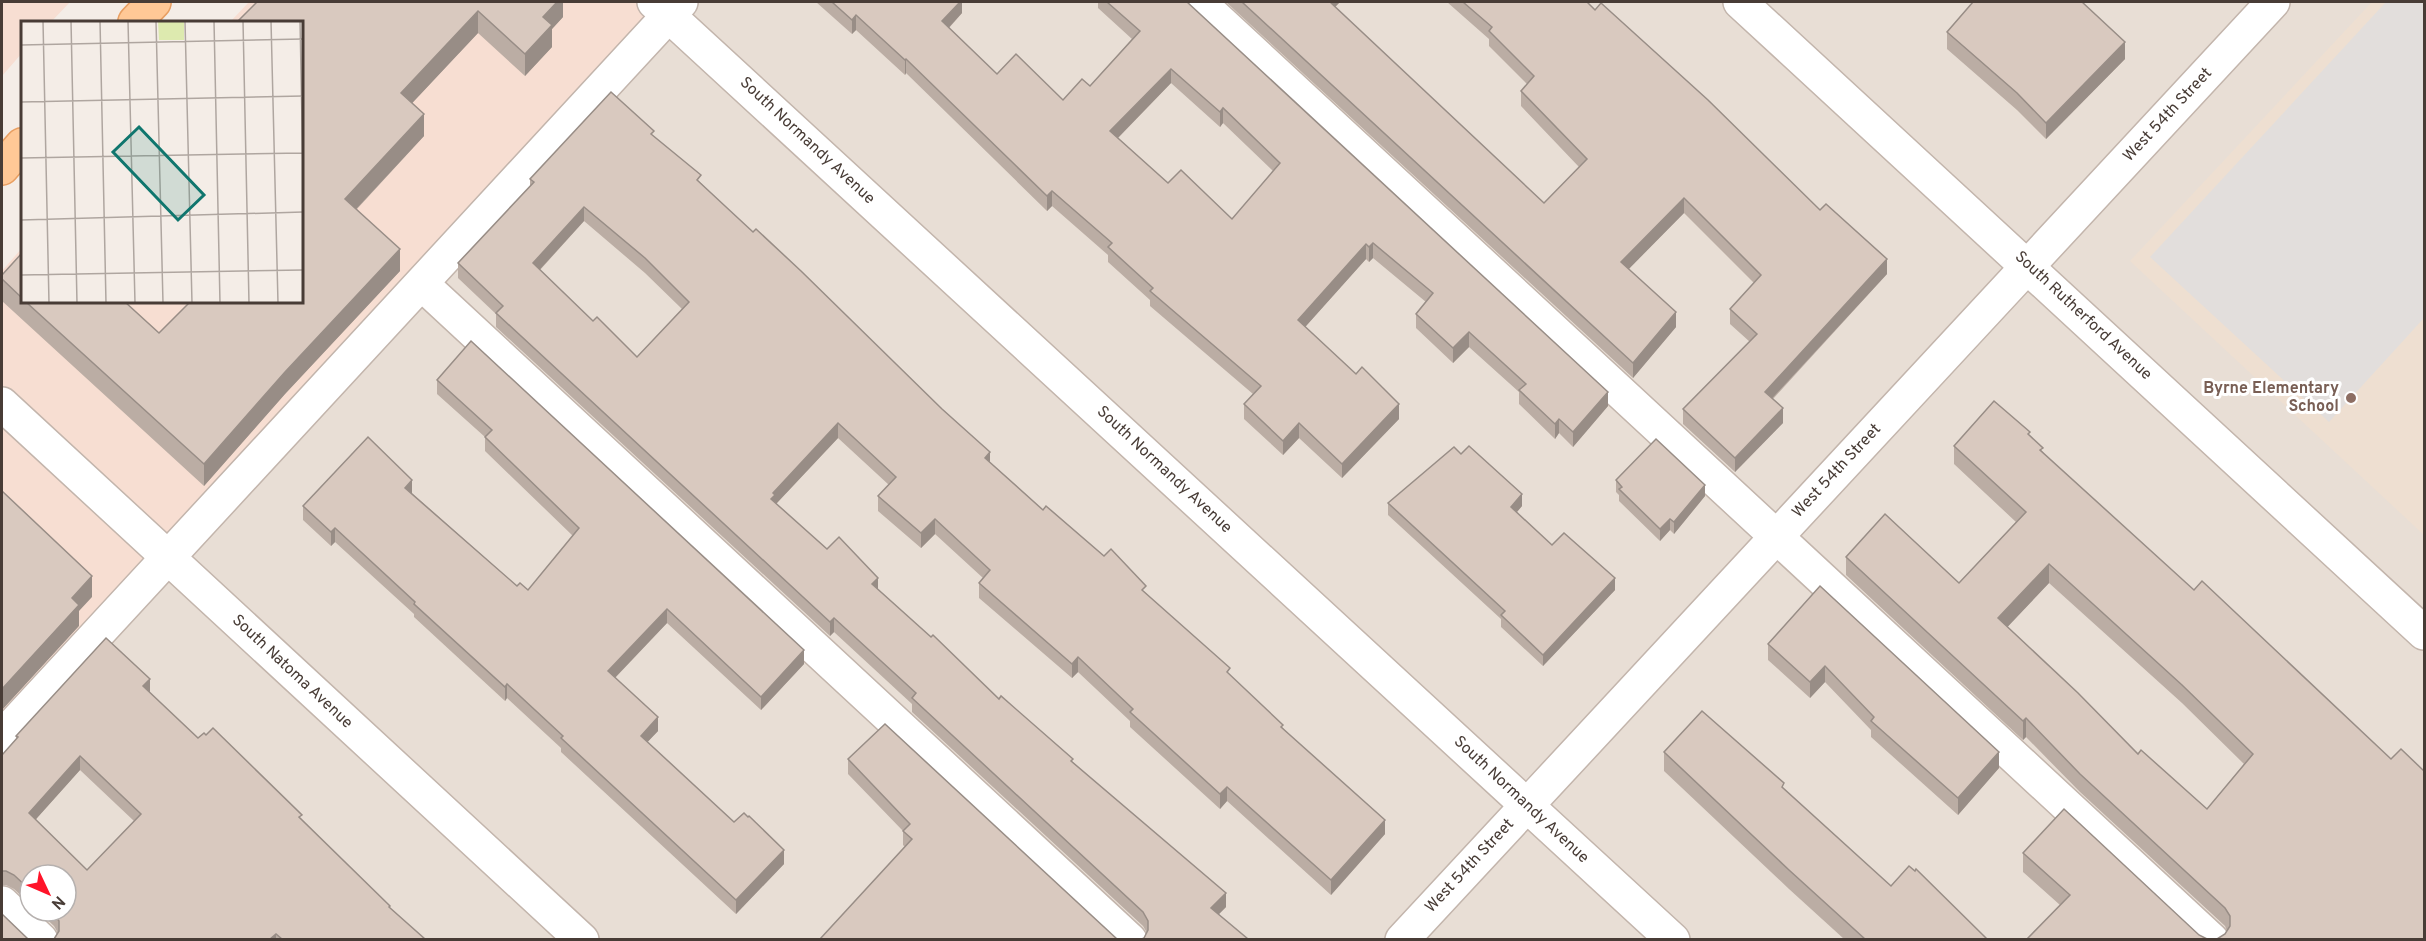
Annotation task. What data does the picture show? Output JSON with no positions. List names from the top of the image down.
{
  "streets": {
    "street": [
      "West 54th Street",
      "South Normandy Avenue",
      "South Rutherford Avenue",
      "South Natoma Avenue"
    ]
  },
  "crossings": [
    ["West 54th Street", "South Normandy Avenue"],
    ["West 54th Street", "South Rutherford Avenue"]
  ],
  "places": ["Byrne Elementary School"],
  "north": "bottom right"
}
